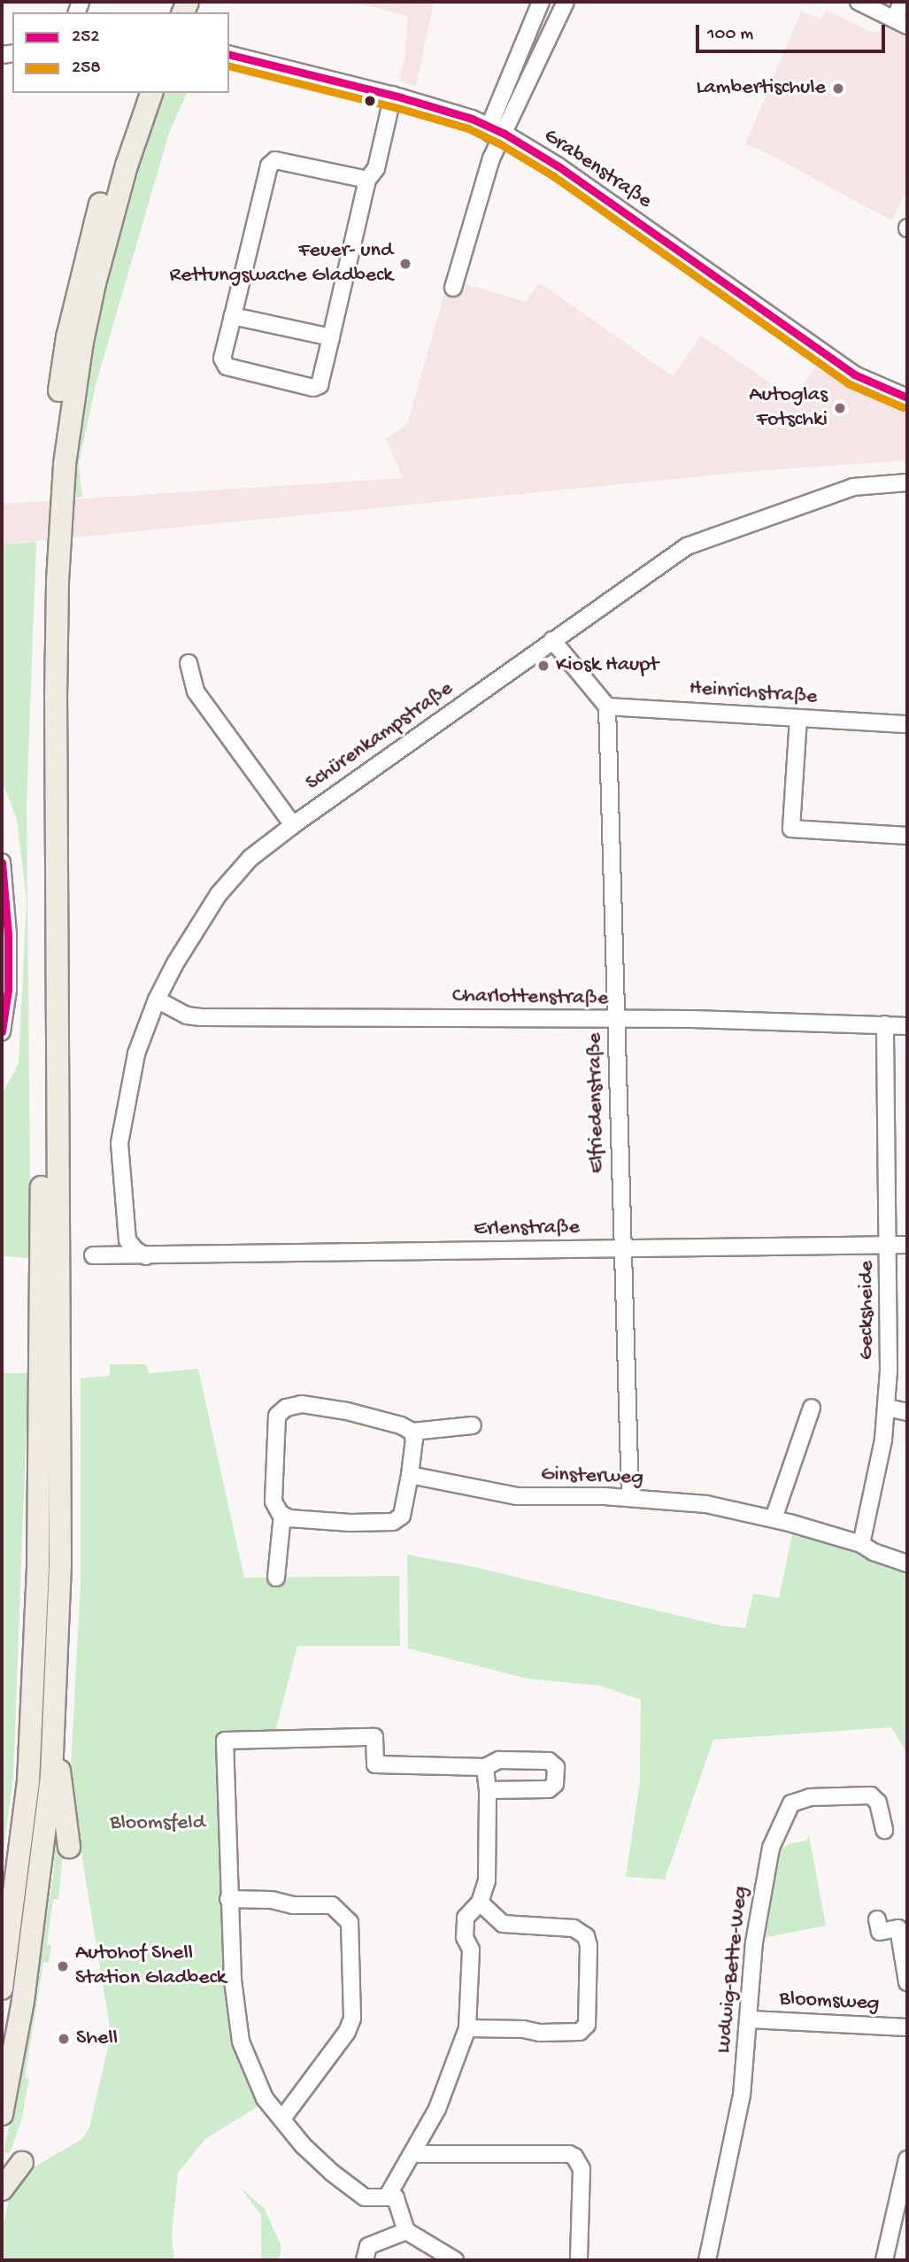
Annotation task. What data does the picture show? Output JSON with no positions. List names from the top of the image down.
{
  "streets": {
    "street": [
      "Grabenstraße",
      "Heinrichstraße",
      "Schürenkampstraße",
      "Charlottenstraße",
      "Elfriedenstraße",
      "Erlenstraße",
      "Gecksheide",
      "Ginsterweg",
      "Ludwig-Bette-Weg",
      "Bloomsweg"
    ]
  },
  "crossings": [
    ["Heinrichstraße", "Elfriedenstraße"],
    ["Schürenkampstraße", "Charlottenstraße"],
    ["Schürenkampstraße", "Erlenstraße"],
    ["Charlottenstraße", "Elfriedenstraße"],
    ["Charlottenstraße", "Gecksheide"],
    ["Elfriedenstraße", "Erlenstraße"],
    ["Elfriedenstraße", "Ginsterweg"],
    ["Erlenstraße", "Gecksheide"],
    ["Gecksheide", "Ginsterweg"],
    ["Ludwig-Bette-Weg", "Bloomsweg"]
  ],
  "parks": ["Bloomsfeld"],
  "places": [
    "Lambertischule",
    "Feuer- und Rettungswache Gladbeck",
    "Autoglas Fotschki",
    "Kiosk Haupt",
    "Autohof Shell Station Gladbeck",
    "Shell"
  ],
  "lines": ["transit line 252", "transit line 258"],
  "legend": ["252", "258"],
  "scale_bar": "100 m"
}
